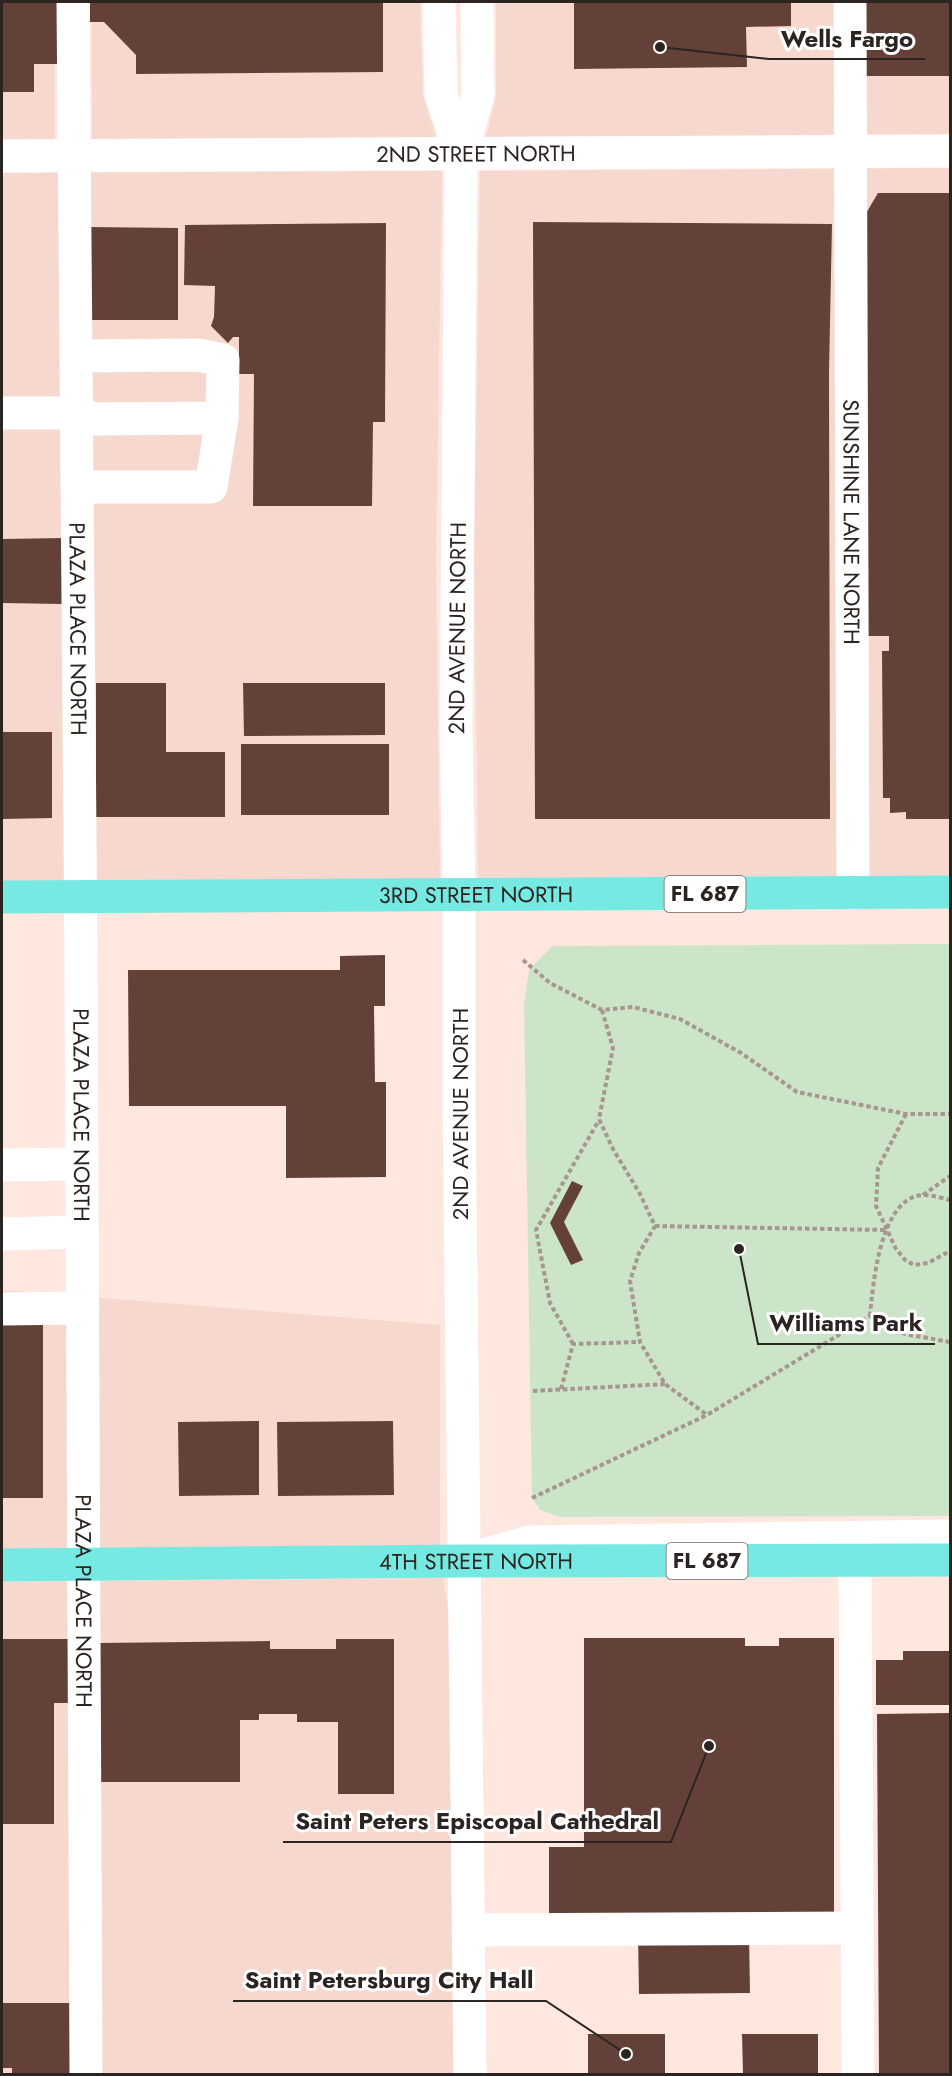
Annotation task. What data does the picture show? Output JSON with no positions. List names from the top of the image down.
{
  "streets": {
    "main road": ["FL 687", "3RD STREET NORTH", "4TH STREET NORTH"],
    "street": [
      "2ND STREET NORTH",
      "SUNSHINE LANE NORTH",
      "2ND AVENUE NORTH",
      "PLAZA PLACE NORTH"
    ]
  },
  "crossings": [
    ["2ND STREET NORTH", "SUNSHINE LANE NORTH"],
    ["2ND STREET NORTH", "2ND AVENUE NORTH"],
    ["2ND STREET NORTH", "PLAZA PLACE NORTH"],
    ["SUNSHINE LANE NORTH", "3RD STREET NORTH"],
    ["2ND AVENUE NORTH", "3RD STREET NORTH"],
    ["2ND AVENUE NORTH", "4TH STREET NORTH"],
    ["PLAZA PLACE NORTH", "3RD STREET NORTH"],
    ["PLAZA PLACE NORTH", "4TH STREET NORTH"]
  ],
  "places": [
    "Wells Fargo",
    "Williams Park",
    "Saint Peters Episcopal Cathedral",
    "Saint Petersburg City Hall"
  ]
}
